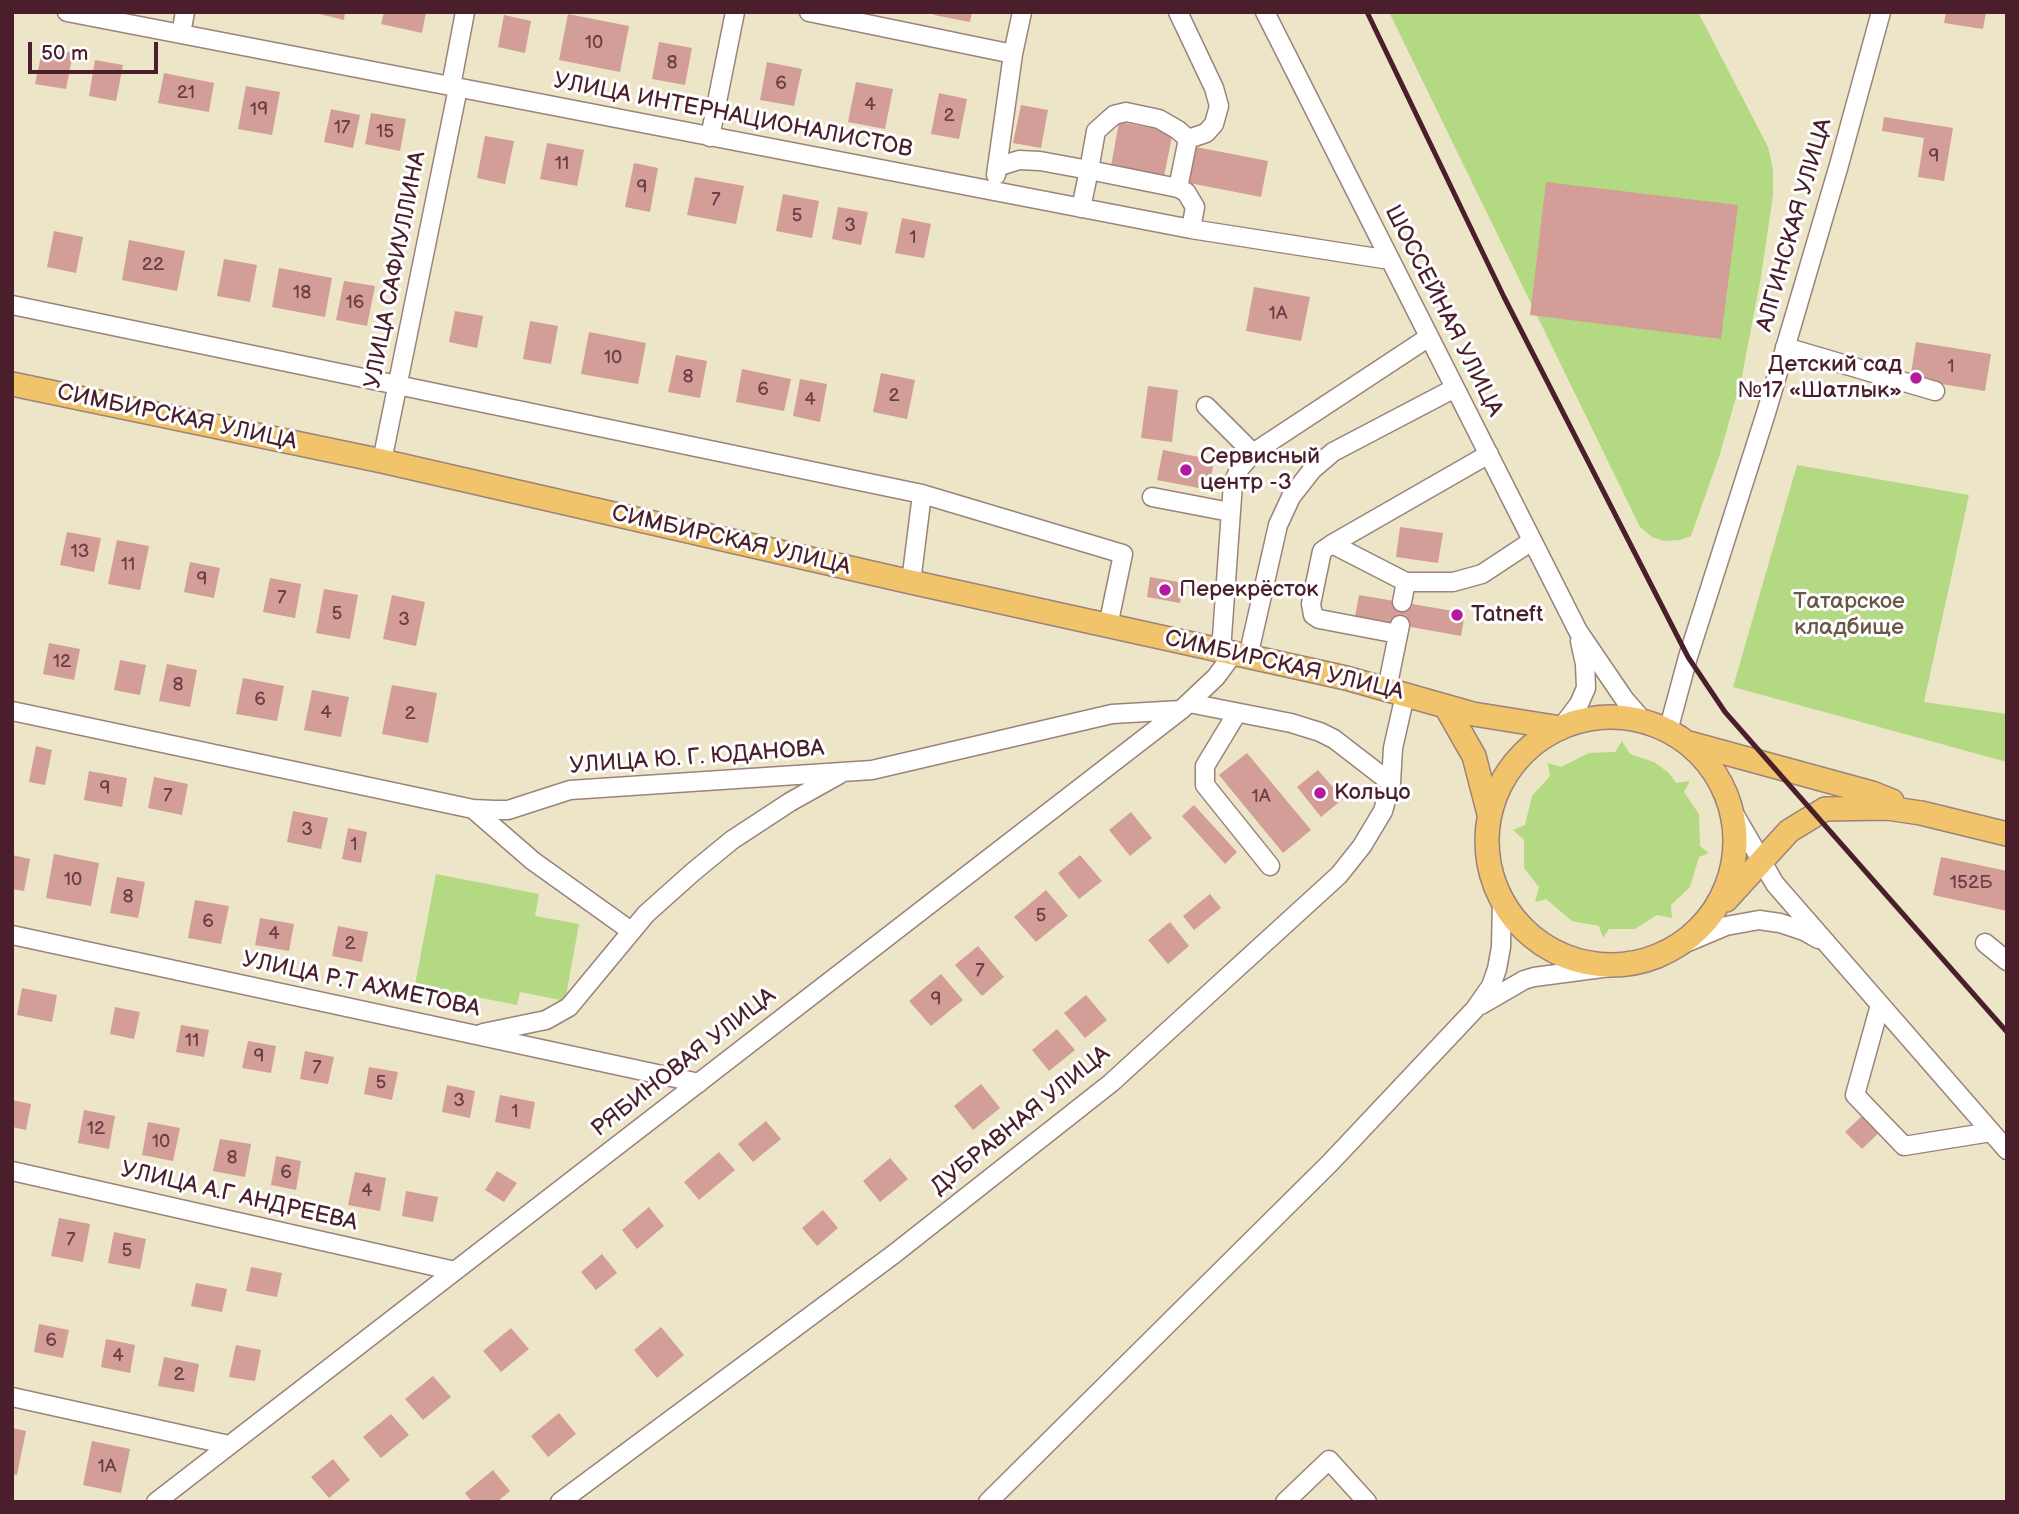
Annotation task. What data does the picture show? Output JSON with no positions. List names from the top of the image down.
{
  "streets": {
    "main road": ["СИМБИРСКАЯ УЛИЦА"],
    "street": [
      "УЛИЦА ИНТЕРНАЦИОНАЛИСТОВ",
      "АЛГИНСКАЯ УЛИЦА",
      "УЛИЦА САФИУЛЛИНА",
      "ШОССЕЙНАЯ УЛИЦА",
      "УЛИЦА Ю. Г. ЮДАНОВА",
      "УЛИЦА Р.Т АХМЕТОВА",
      "РЯБИНОВАЯ УЛИЦА",
      "ДУБРАВНАЯ УЛИЦА",
      "УЛИЦА А.Г АНДРЕЕВА"
    ]
  },
  "crossings": [
    ["УЛИЦА ИНТЕРНАЦИОНАЛИСТОВ", "УЛИЦА САФИУЛЛИНА"],
    ["УЛИЦА ИНТЕРНАЦИОНАЛИСТОВ", "ШОССЕЙНАЯ УЛИЦА"],
    ["АЛГИНСКАЯ УЛИЦА", "СИМБИРСКАЯ УЛИЦА"],
    ["УЛИЦА САФИУЛЛИНА", "СИМБИРСКАЯ УЛИЦА"],
    ["СИМБИРСКАЯ УЛИЦА", "РЯБИНОВАЯ УЛИЦА"],
    ["СИМБИРСКАЯ УЛИЦА", "ДУБРАВНАЯ УЛИЦА"],
    ["УЛИЦА Ю. Г. ЮДАНОВА", "РЯБИНОВАЯ УЛИЦА"],
    ["УЛИЦА Ю. Г. ЮДАНОВА", "ДУБРАВНАЯ УЛИЦА"],
    ["УЛИЦА Р.Т АХМЕТОВА", "РЯБИНОВАЯ УЛИЦА"],
    ["РЯБИНОВАЯ УЛИЦА", "УЛИЦА А.Г АНДРЕЕВА"]
  ],
  "parks": ["Татарское кладбище"],
  "places": [
    "Детский сад №17 «Шатлык»",
    "Сервисный центр -3",
    "Перекрёсток",
    "Tatneft",
    "Кольцо"
  ],
  "house_numbers": [
    "10",
    "8",
    "6",
    "21",
    "4",
    "19",
    "2",
    "17",
    "15",
    "9",
    "11",
    "9",
    "7",
    "5",
    "3",
    "1",
    "22",
    "18",
    "16",
    "1А",
    "10",
    "1",
    "8",
    "6",
    "2",
    "4",
    "13",
    "11",
    "9",
    "7",
    "5",
    "3",
    "12",
    "8",
    "6",
    "4",
    "2",
    "9",
    "7",
    "1А",
    "3",
    "1",
    "10",
    "152Б",
    "8",
    "5",
    "6",
    "4",
    "2",
    "7",
    "9",
    "11",
    "9",
    "7",
    "5",
    "3",
    "1",
    "12",
    "10",
    "8",
    "6",
    "4",
    "7",
    "5",
    "6",
    "4",
    "2",
    "1А"
  ],
  "scale_bar": "50 m"
}
